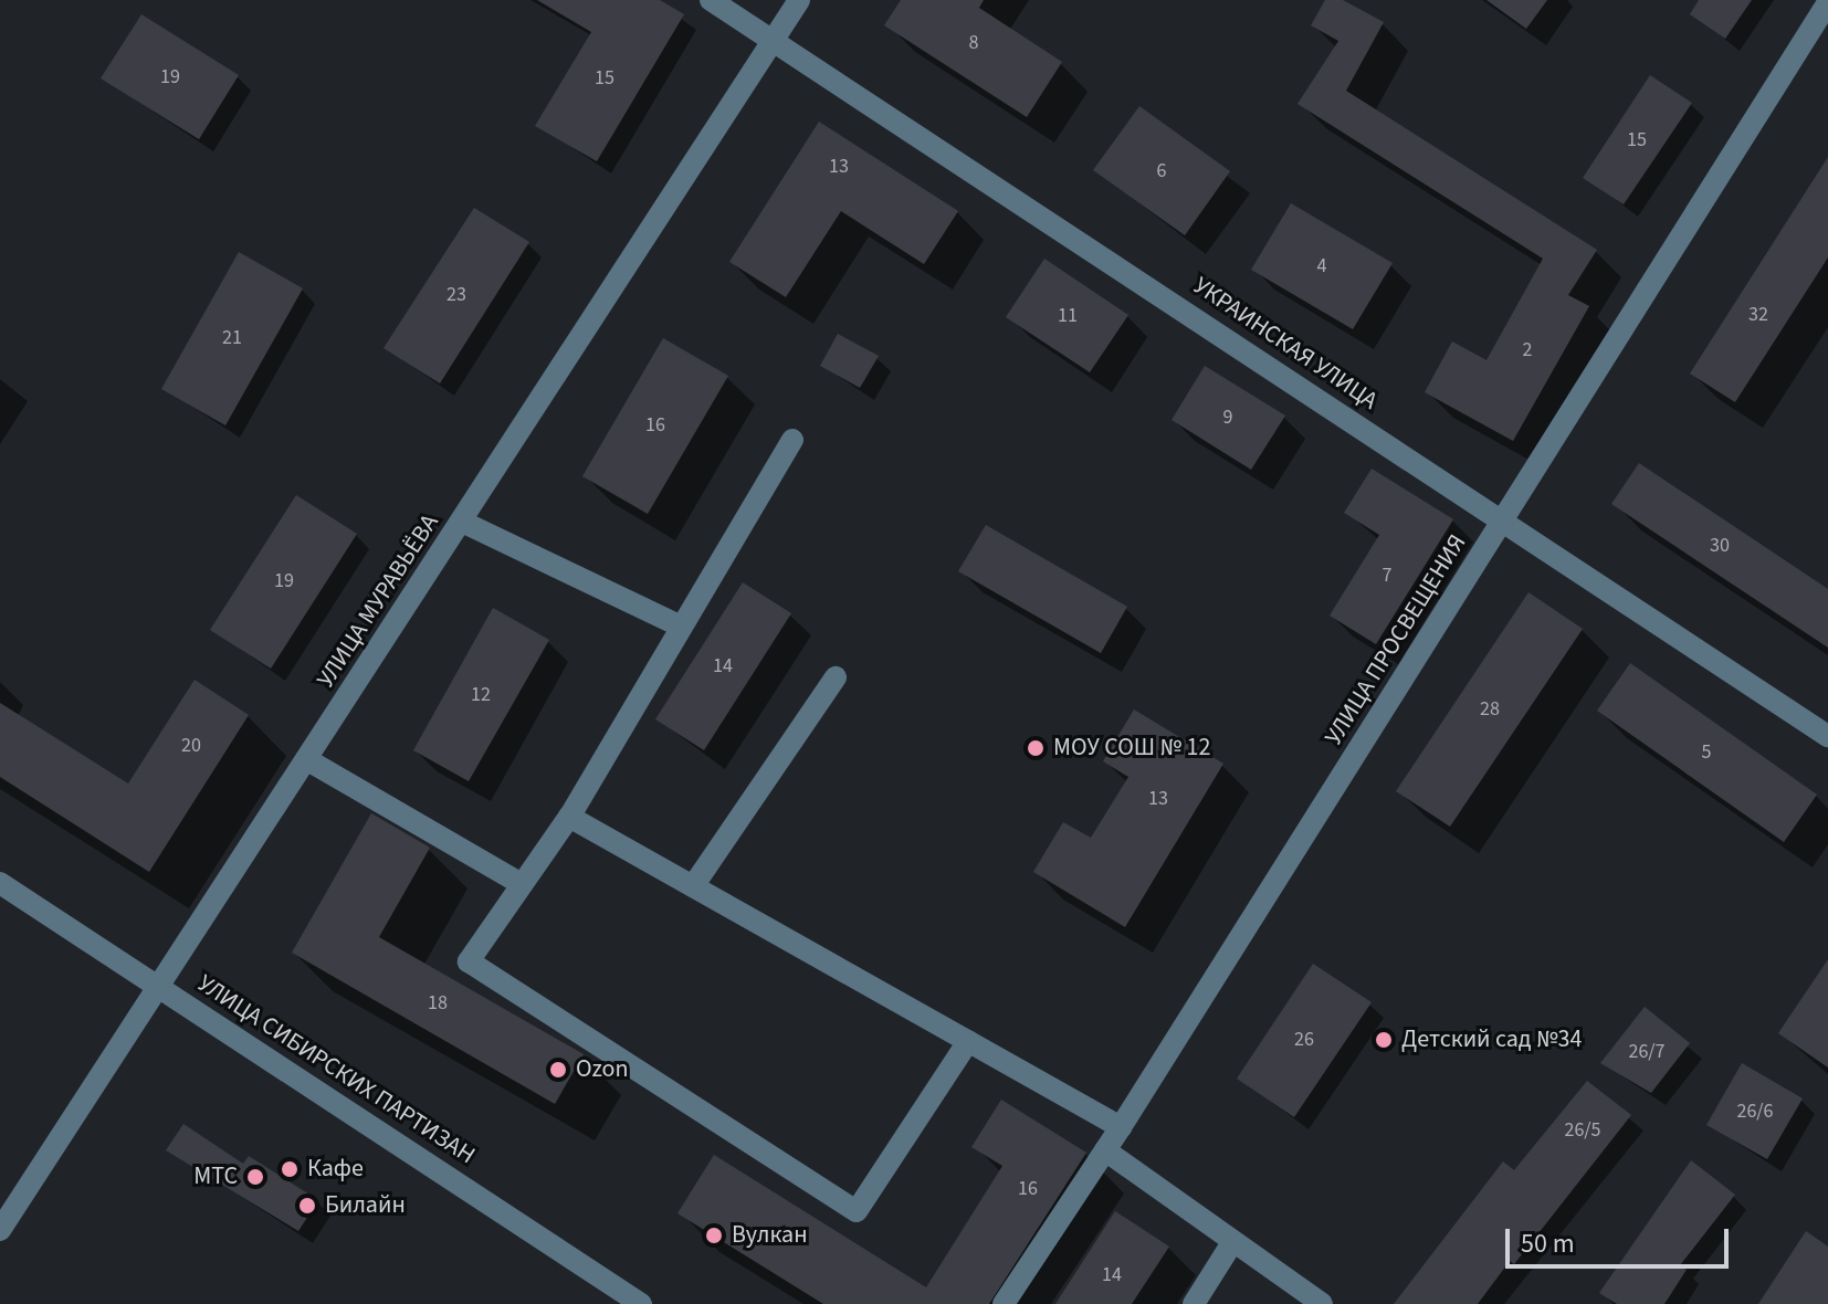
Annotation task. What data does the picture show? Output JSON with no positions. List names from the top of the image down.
{
  "streets": {
    "street": [
      "УКРАИНСКАЯ УЛИЦА",
      "УЛИЦА МУРАВЬЁВА",
      "УЛИЦА ПРОСВЕЩЕНИЯ",
      "УЛИЦА СИБИРСКИХ ПАРТИЗАН"
    ]
  },
  "crossings": [
    ["УКРАИНСКАЯ УЛИЦА", "УЛИЦА МУРАВЬЁВА"],
    ["УКРАИНСКАЯ УЛИЦА", "УЛИЦА ПРОСВЕЩЕНИЯ"],
    ["УЛИЦА МУРАВЬЁВА", "УЛИЦА СИБИРСКИХ ПАРТИЗАН"]
  ],
  "places": [
    "МОУ СОШ № 12",
    "Детский сад №34",
    "Ozon",
    "Кафе",
    "МТС",
    "Билайн",
    "Вулкан"
  ],
  "house_numbers": [
    "8",
    "19",
    "15",
    "15",
    "13",
    "6",
    "4",
    "23",
    "32",
    "11",
    "21",
    "2",
    "9",
    "16",
    "30",
    "7",
    "19",
    "14",
    "12",
    "28",
    "20",
    "5",
    "13",
    "18",
    "26",
    "26/7",
    "26/6",
    "26/5",
    "16",
    "14"
  ],
  "scale_bar": "50 m"
}
